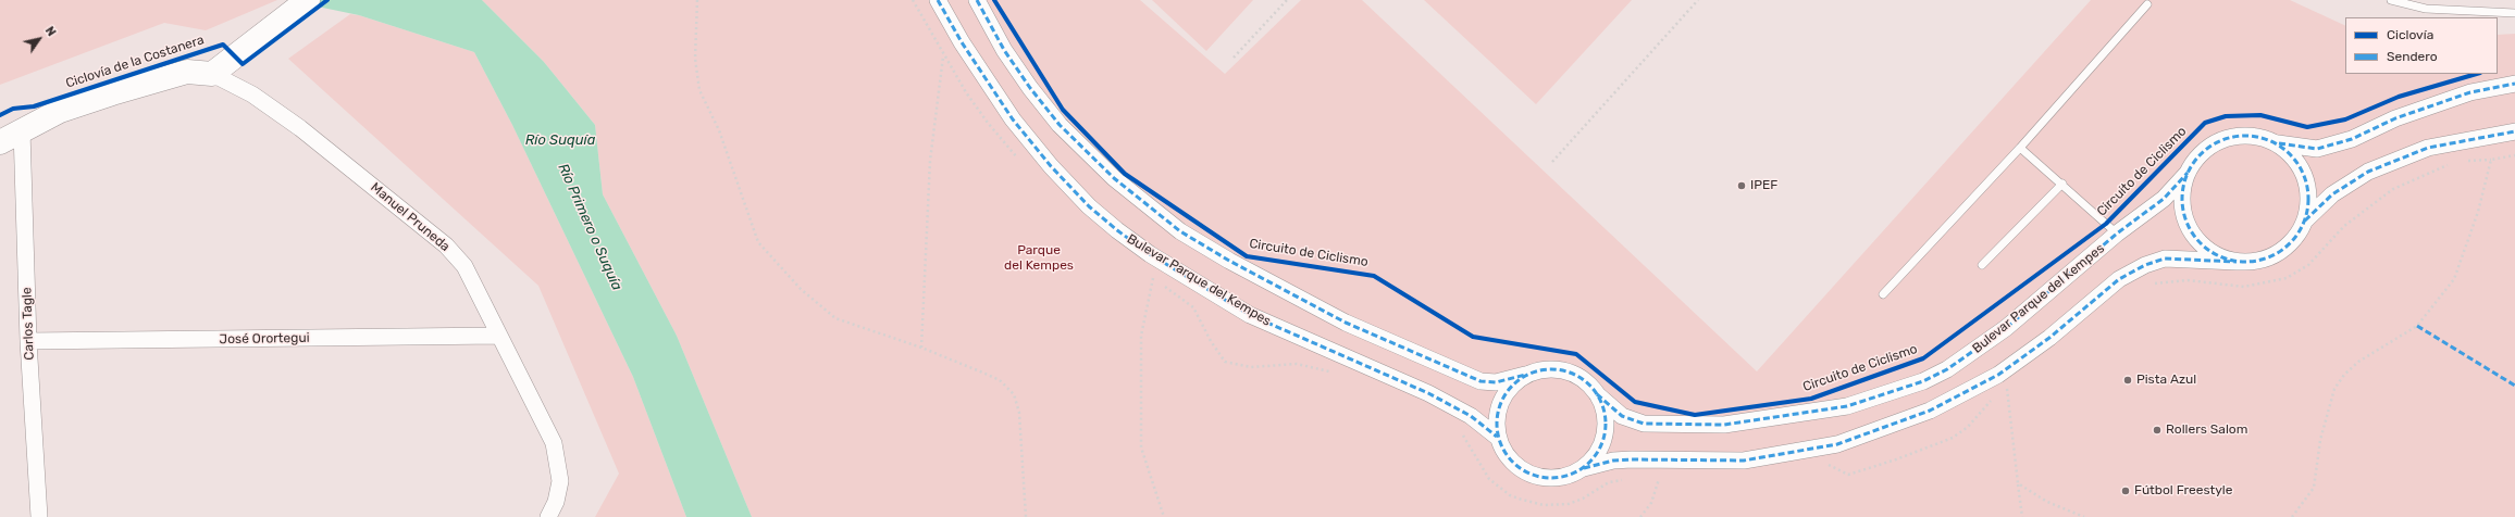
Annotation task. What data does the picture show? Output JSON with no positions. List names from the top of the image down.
{
  "streets": {
    "street": [
      "Manuel Pruneda",
      "Bulevar Parque del Kempes",
      "Carlos Tagle",
      "José Orortegui"
    ],
    "cycle path": ["Ciclovía de la Costanera", "Circuito de Ciclismo"]
  },
  "crossings": [
    ["Manuel Pruneda", "José Orortegui"],
    ["Carlos Tagle", "José Orortegui"]
  ],
  "water": ["Río Suquía", "Río Primero o Suquía"],
  "parks": ["Parque del Kempes"],
  "places": [
    "IPEF",
    "Pista Azul",
    "Rollers Salom",
    "Fútbol Freestyle"
  ],
  "legend": ["Ciclovía", "Sendero"],
  "north": "top right"
}
